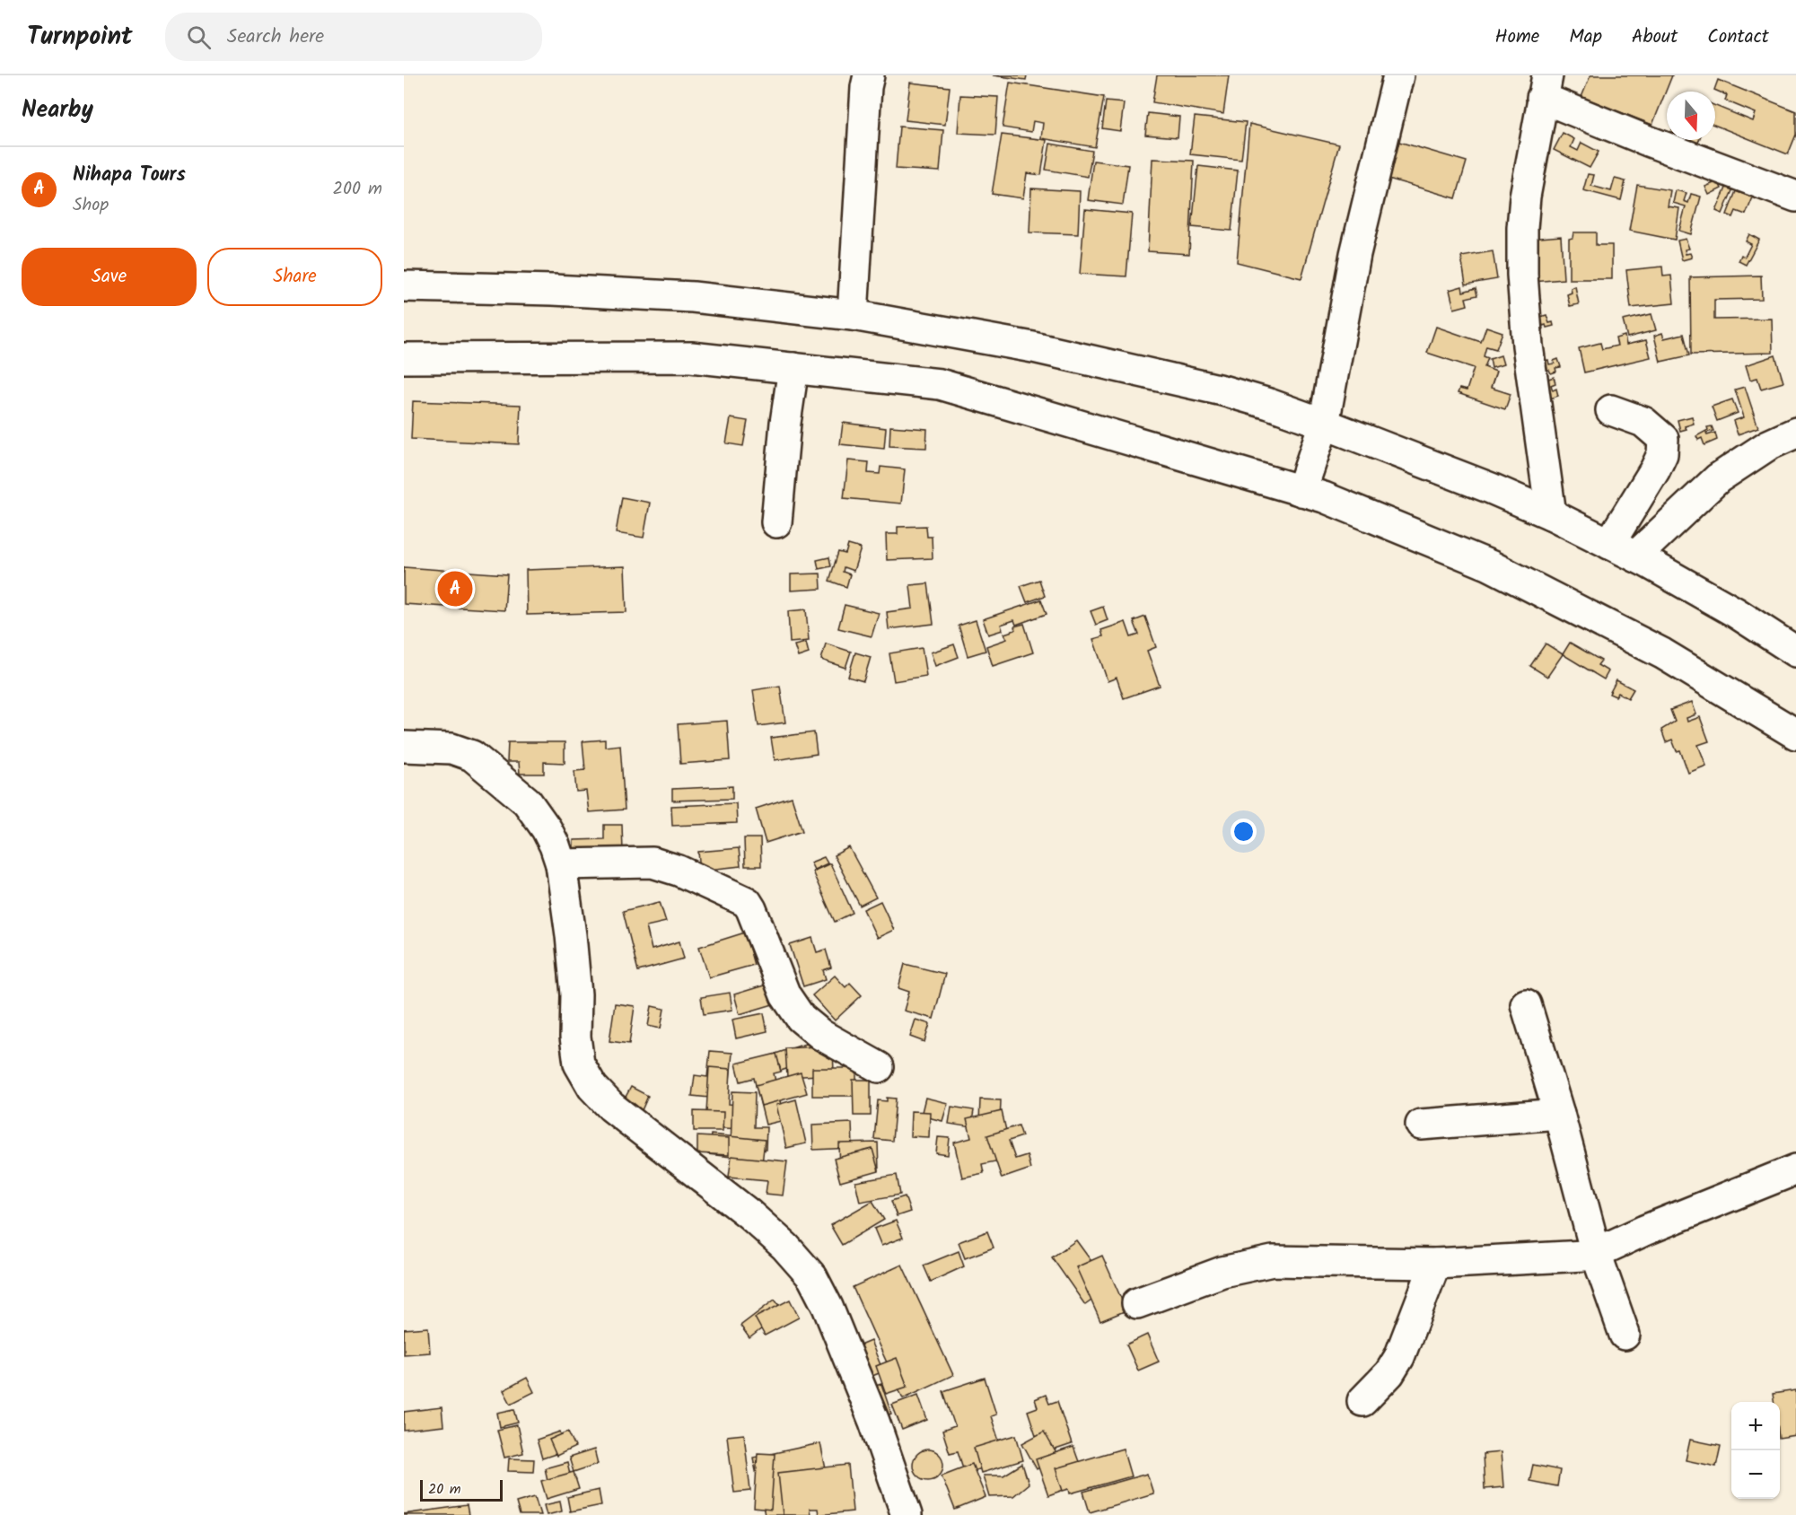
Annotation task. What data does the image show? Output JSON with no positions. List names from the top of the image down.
{
  "scale_bar": "20 m",
  "north": "bottom",
  "page": {
    "header": "Turnpoint",
    "search": "Search here",
    "nav": [
      "Home",
      "Map",
      "About",
      "Contact"
    ],
    "heading": "Nearby",
    "list": [
      {
        "mark": "A",
        "name": "Nihapa Tours",
        "note": "Shop",
        "value": "200 m"
      }
    ],
    "buttons": ["Save", "Share"],
    "pins": "A",
    "map_buttons": ["+", "−"],
    "scale": "20 m"
  }
}
